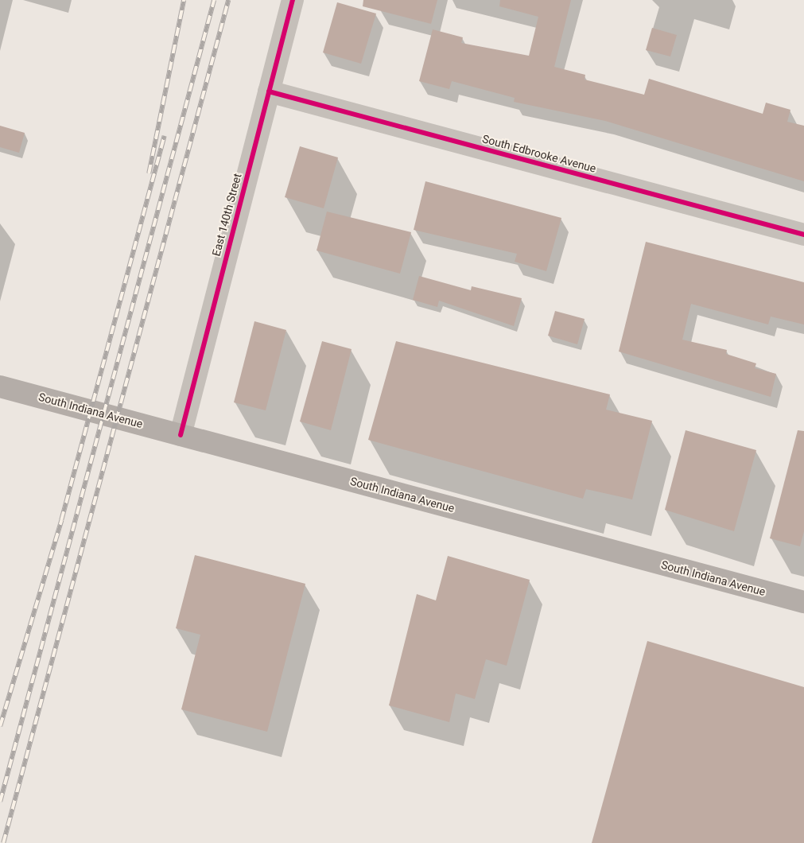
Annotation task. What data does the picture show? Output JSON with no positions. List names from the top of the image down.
{
  "streets": {
    "main road": ["South Indiana Avenue"],
    "street": ["South Edbrooke Avenue", "East 140th Street"]
  },
  "crossings": [
    ["South Edbrooke Avenue", "East 140th Street"],
    ["East 140th Street", "South Indiana Avenue"]
  ]
}
